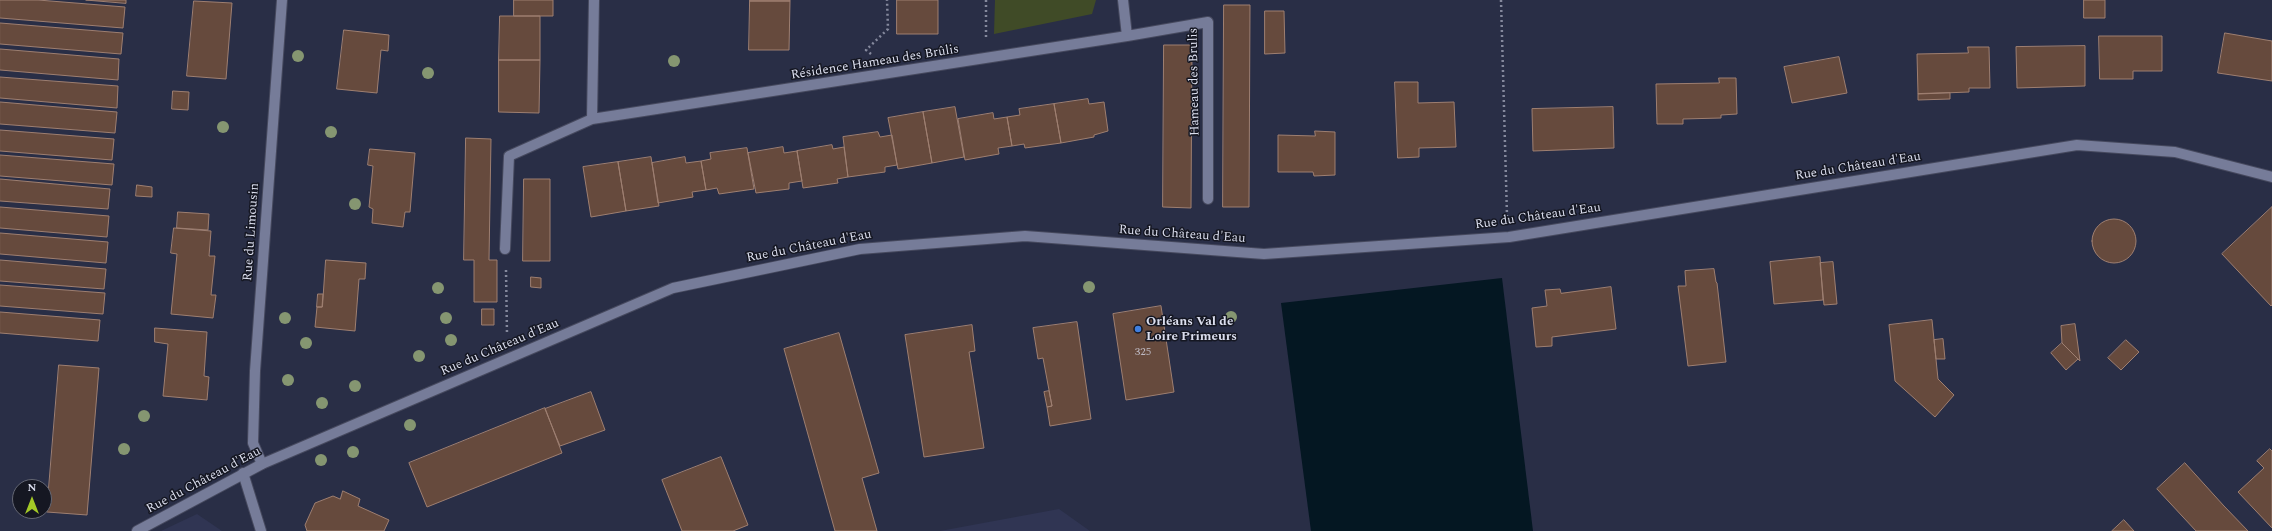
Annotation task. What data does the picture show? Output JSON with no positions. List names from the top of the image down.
{
  "streets": {
    "street": [
      "Résidence Hameau des Brûlis",
      "Hameau des Brulis",
      "Rue du Château d'Eau",
      "Rue du Limousin"
    ]
  },
  "crossings": [
    ["Résidence Hameau des Brûlis", "Hameau des Brulis"],
    ["Rue du Château d'Eau", "Rue du Limousin"]
  ],
  "places": ["Orléans Val de Loire Primeurs"],
  "house_numbers": ["325"],
  "north": "top"
}
